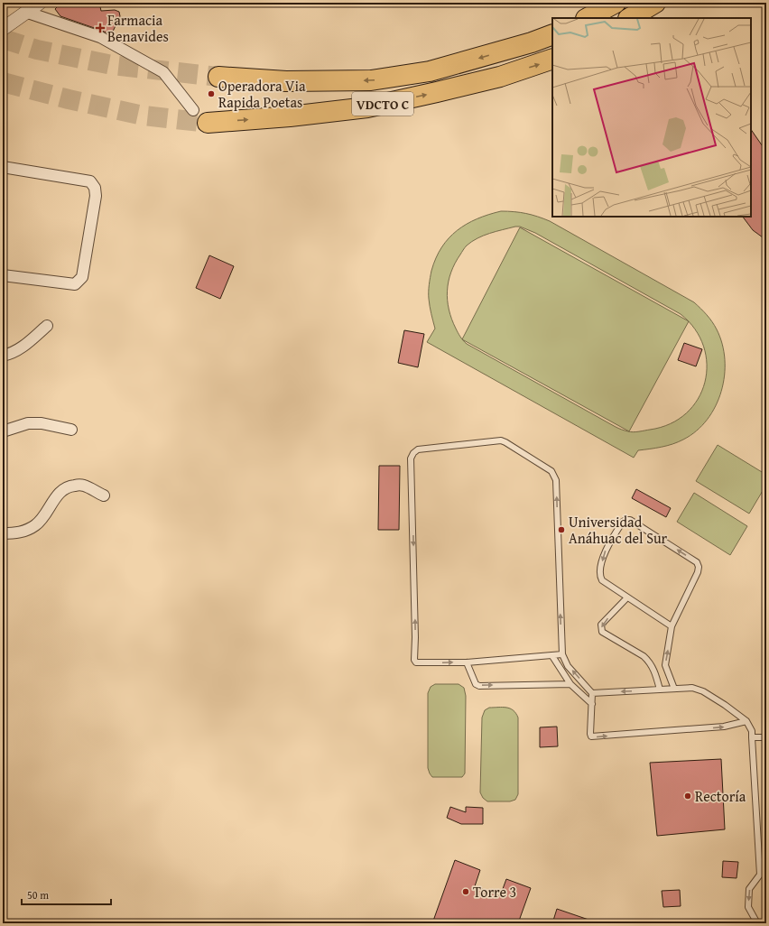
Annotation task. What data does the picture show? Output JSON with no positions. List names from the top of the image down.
{
  "streets": {
    "highway": ["VDCTO C"]
  },
  "places": {
    "health": ["Farmacia Benavides"],
    "other": [
      "Operadora Via Rapida Poetas",
      "Universidad Anáhuac del Sur",
      "Rectoría",
      "Torre 3"
    ]
  },
  "scale_bar": "50 m"
}
